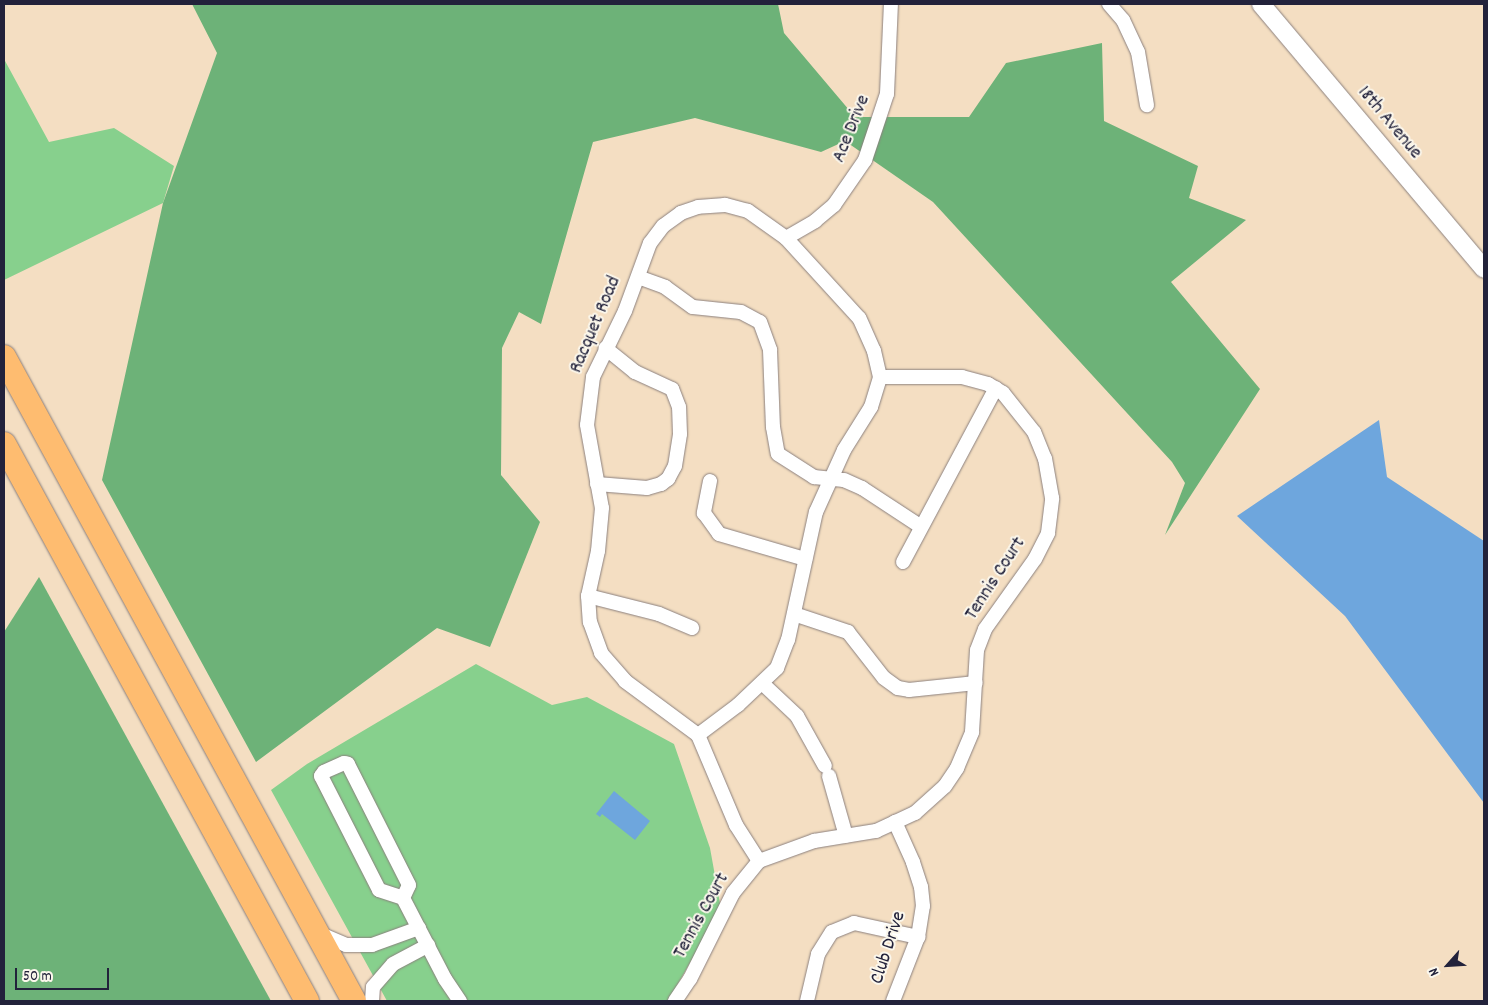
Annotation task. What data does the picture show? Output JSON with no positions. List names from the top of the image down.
{
  "streets": {
    "street": [
      "18th Avenue",
      "Ace Drive",
      "Racquet Road",
      "Tennis Court",
      "Club Drive"
    ]
  },
  "crossings": [
    ["Ace Drive", "Racquet Road"],
    ["Racquet Road", "Tennis Court"],
    ["Tennis Court", "Club Drive"]
  ],
  "scale_bar": "50 m",
  "north": "bottom left"
}
